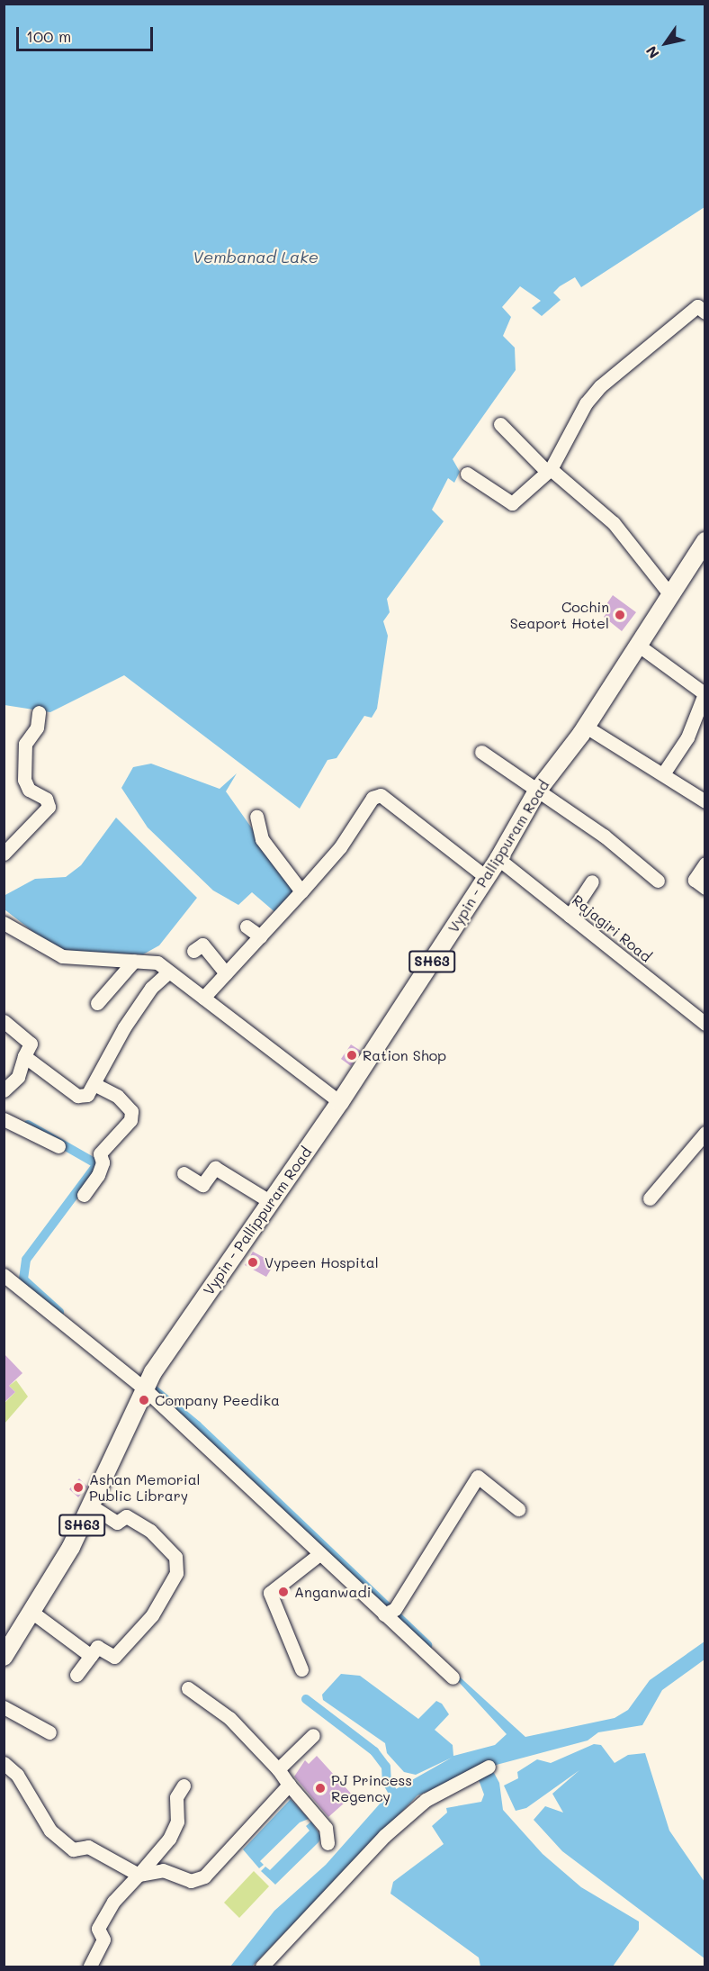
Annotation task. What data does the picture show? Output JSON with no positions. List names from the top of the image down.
{
  "streets": {
    "main road": ["Vypin - Pallippuram Road", "SH63"],
    "street": ["Rajagiri Road"]
  },
  "crossings": [
    ["Vypin - Pallippuram Road", "Rajagiri Road"],
    ["Vypin - Pallippuram Road", "SH63"]
  ],
  "water": ["Vembanad Lake"],
  "places": [
    "Cochin Seaport Hotel",
    "Ration Shop",
    "Vypeen Hospital",
    "Company Peedika",
    "Ashan Memorial Public Library",
    "Anganwadi",
    "PJ Princess Regency"
  ],
  "scale_bar": "100 m",
  "north": "bottom left"
}
